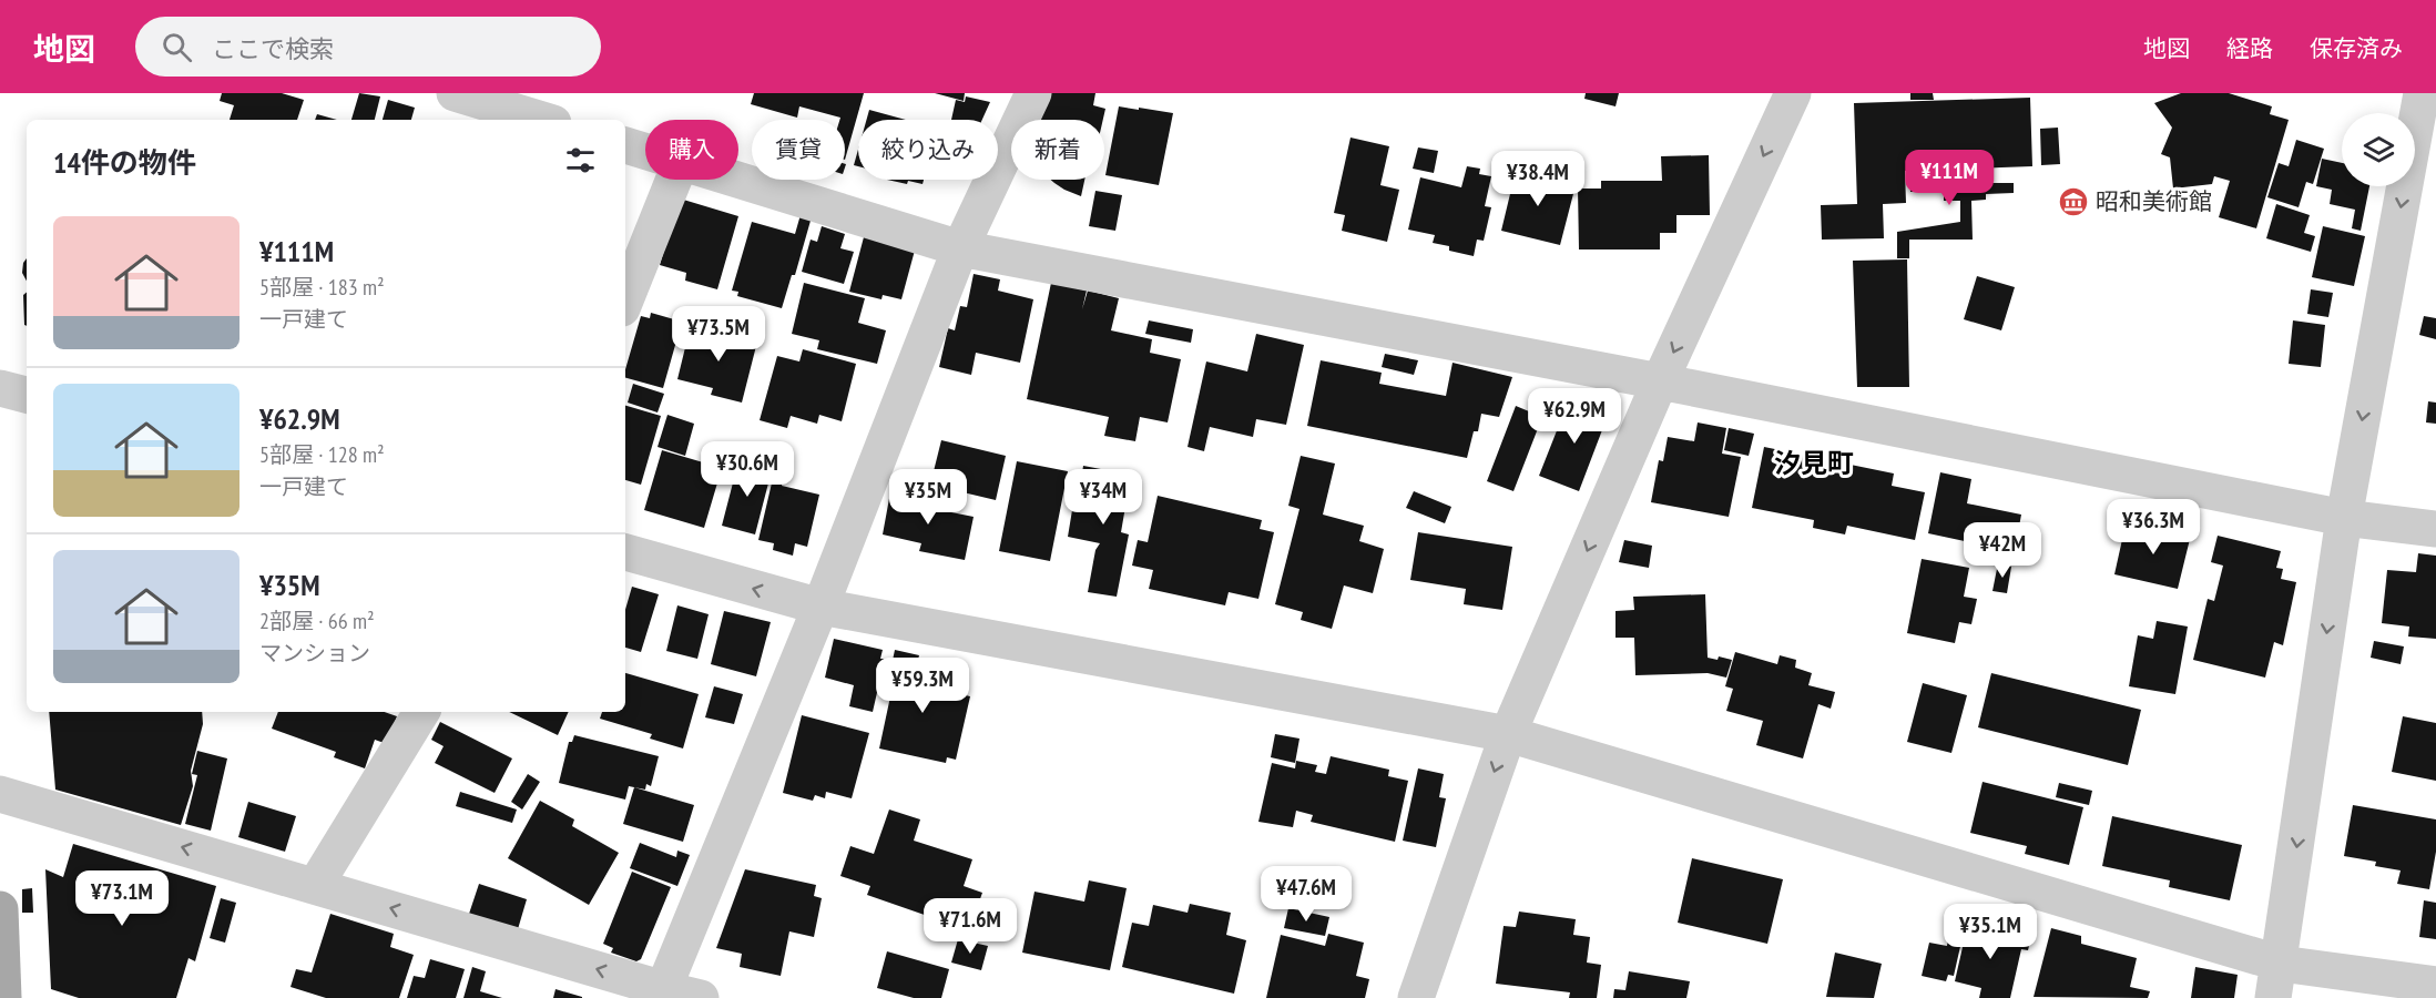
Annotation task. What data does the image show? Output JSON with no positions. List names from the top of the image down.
{
  "districts": ["汐見町"],
  "places": {
    "museum": ["昭和美術館"]
  },
  "page": {
    "header": "地図",
    "search": "ここで検索",
    "nav": ["地図", "経路", "保存済み"],
    "chip": [
      "購入",
      "賃貸",
      "絞り込み",
      "新着"
    ],
    "heading": "14件の物件",
    "price": [
      "¥111M",
      "¥38.4M",
      "¥73.5M",
      "¥62.9M",
      "¥30.6M",
      "¥35M",
      "¥34M",
      "¥36.3M",
      "¥42M",
      "¥59.3M",
      "¥47.6M",
      "¥73.1M",
      "¥71.6M",
      "¥35.1M"
    ],
    "list": [
      {
        "name": "¥111M",
        "note": "5部屋 · 183 m² · 一戸建て"
      },
      {
        "name": "¥62.9M",
        "note": "5部屋 · 128 m² · 一戸建て"
      },
      {
        "name": "¥35M",
        "note": "2部屋 · 66 m² · マンション"
      }
    ]
  }
}
